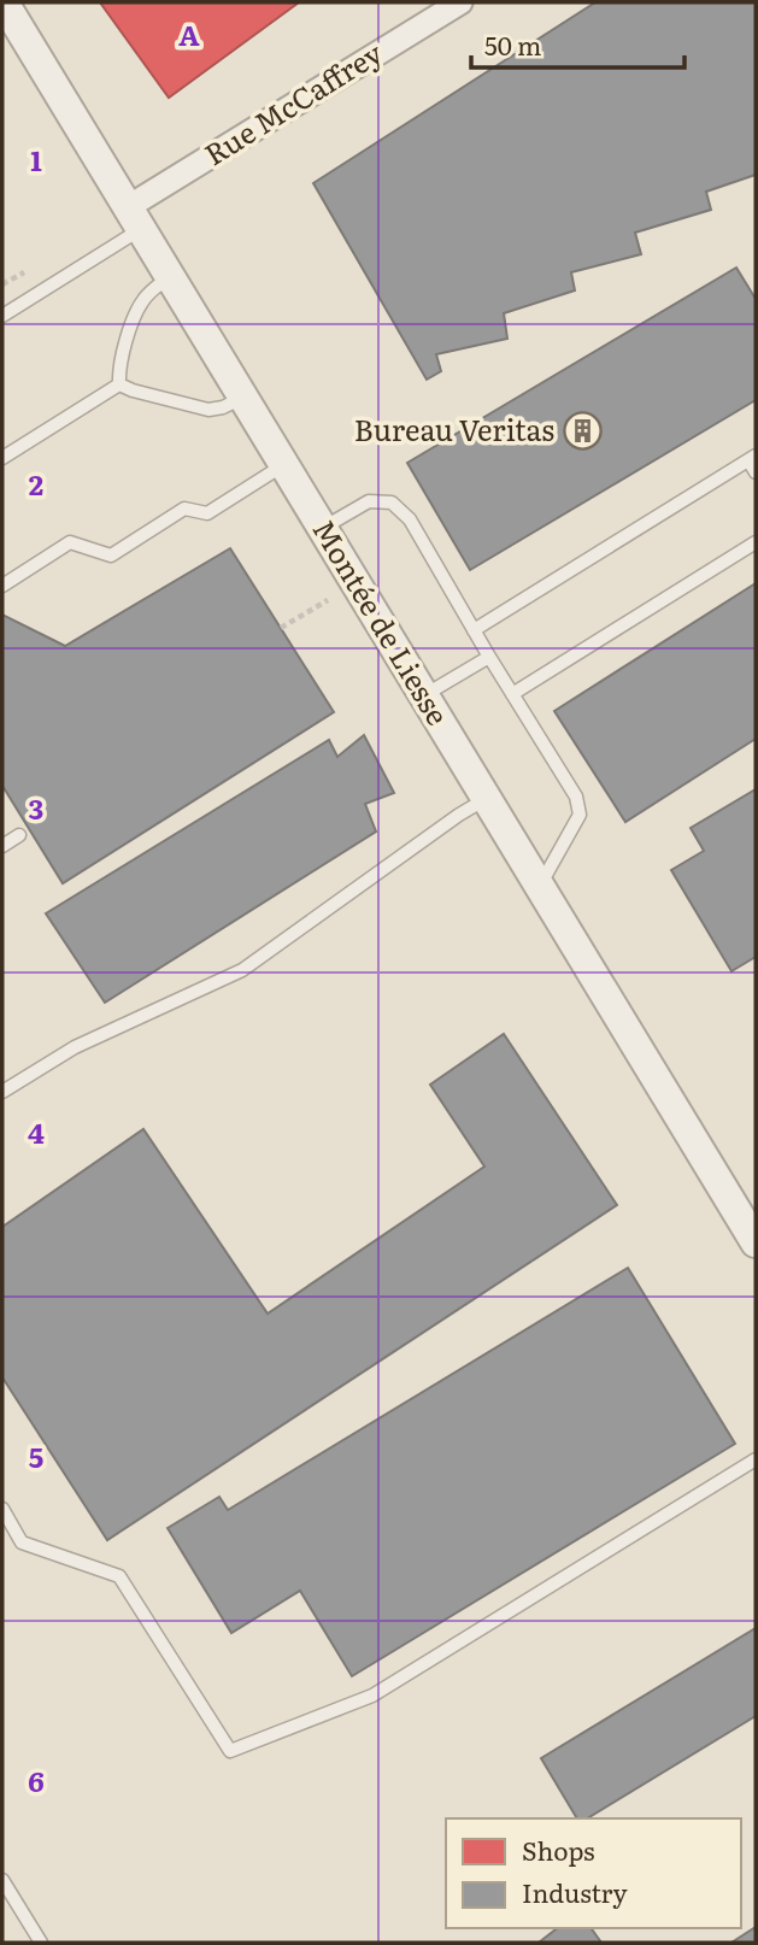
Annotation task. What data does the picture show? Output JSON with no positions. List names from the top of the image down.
{
  "streets": {
    "street": ["Rue McCaffrey", "Montée de Liesse"]
  },
  "crossings": [
    ["Rue McCaffrey", "Montée de Liesse"]
  ],
  "places": {
    "building": ["Bureau Veritas"]
  },
  "legend": ["Shops", "Industry"],
  "scale_bar": "50 m",
  "grid": {
    "columns": ["A"],
    "rows": [
      "1",
      "2",
      "3",
      "4",
      "5",
      "6"
    ]
  }
}
